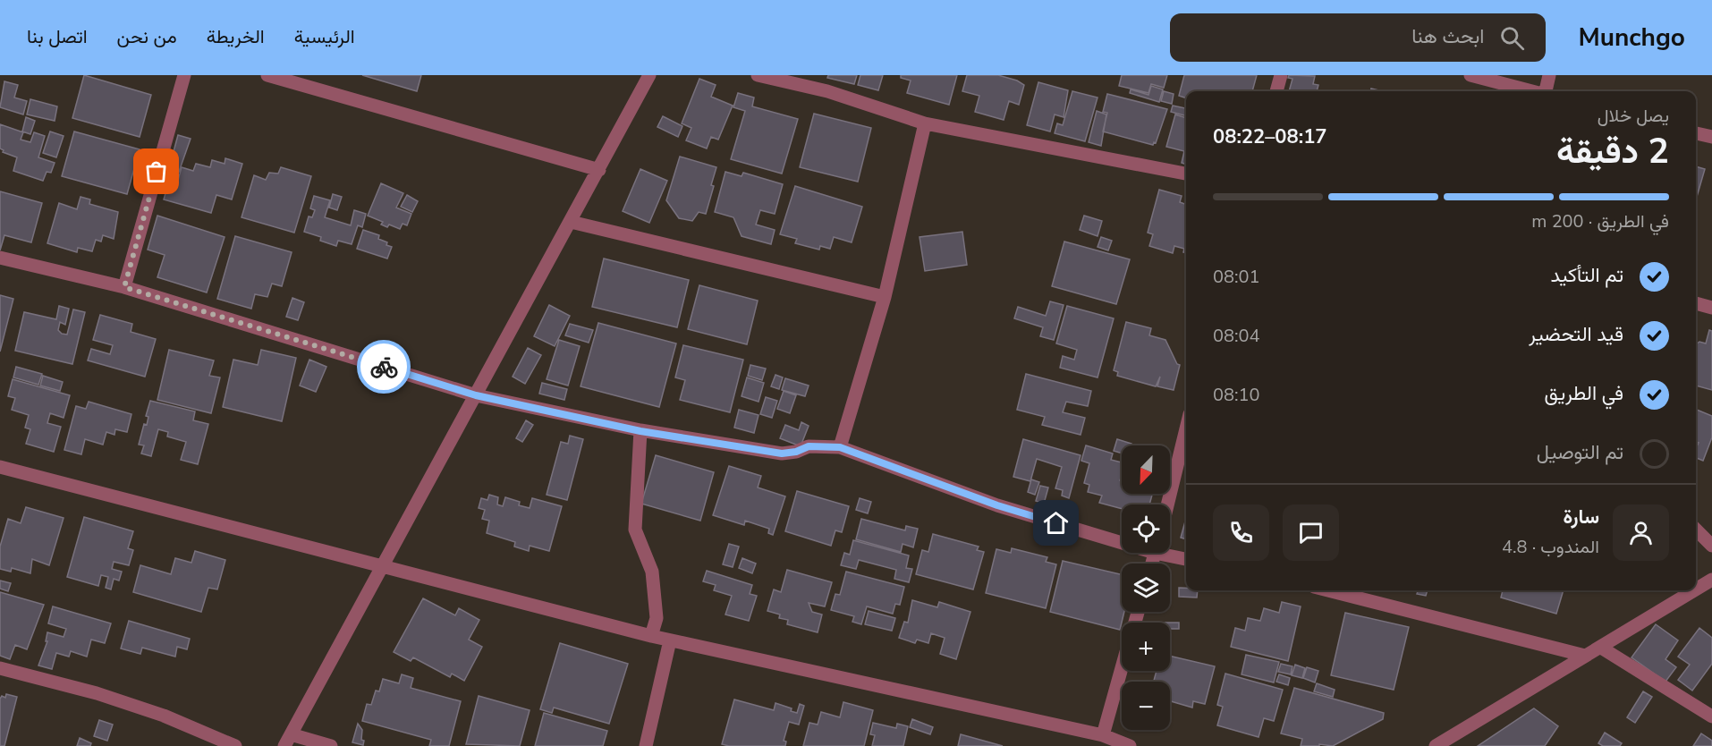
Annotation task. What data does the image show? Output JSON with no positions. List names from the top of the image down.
{
  "north": "bottom left",
  "page": {
    "header": "Munchgo",
    "search": "ابحث هنا",
    "nav": [
      "الرئيسية",
      "الخريطة",
      "من نحن",
      "اتصل بنا"
    ],
    "heading": ["2 دقيقة", "يصل خلال", "08:17–08:22"],
    "panel": ["سارة", "المندوب · 4.8"],
    "bar": "في الطريق · 200 m",
    "list": [
      ["تم التأكيد", "08:01"],
      ["قيد التحضير", "08:04"],
      ["في الطريق", "08:10"],
      "تم التوصيل"
    ],
    "map_buttons": ["+", "−"]
  }
}
